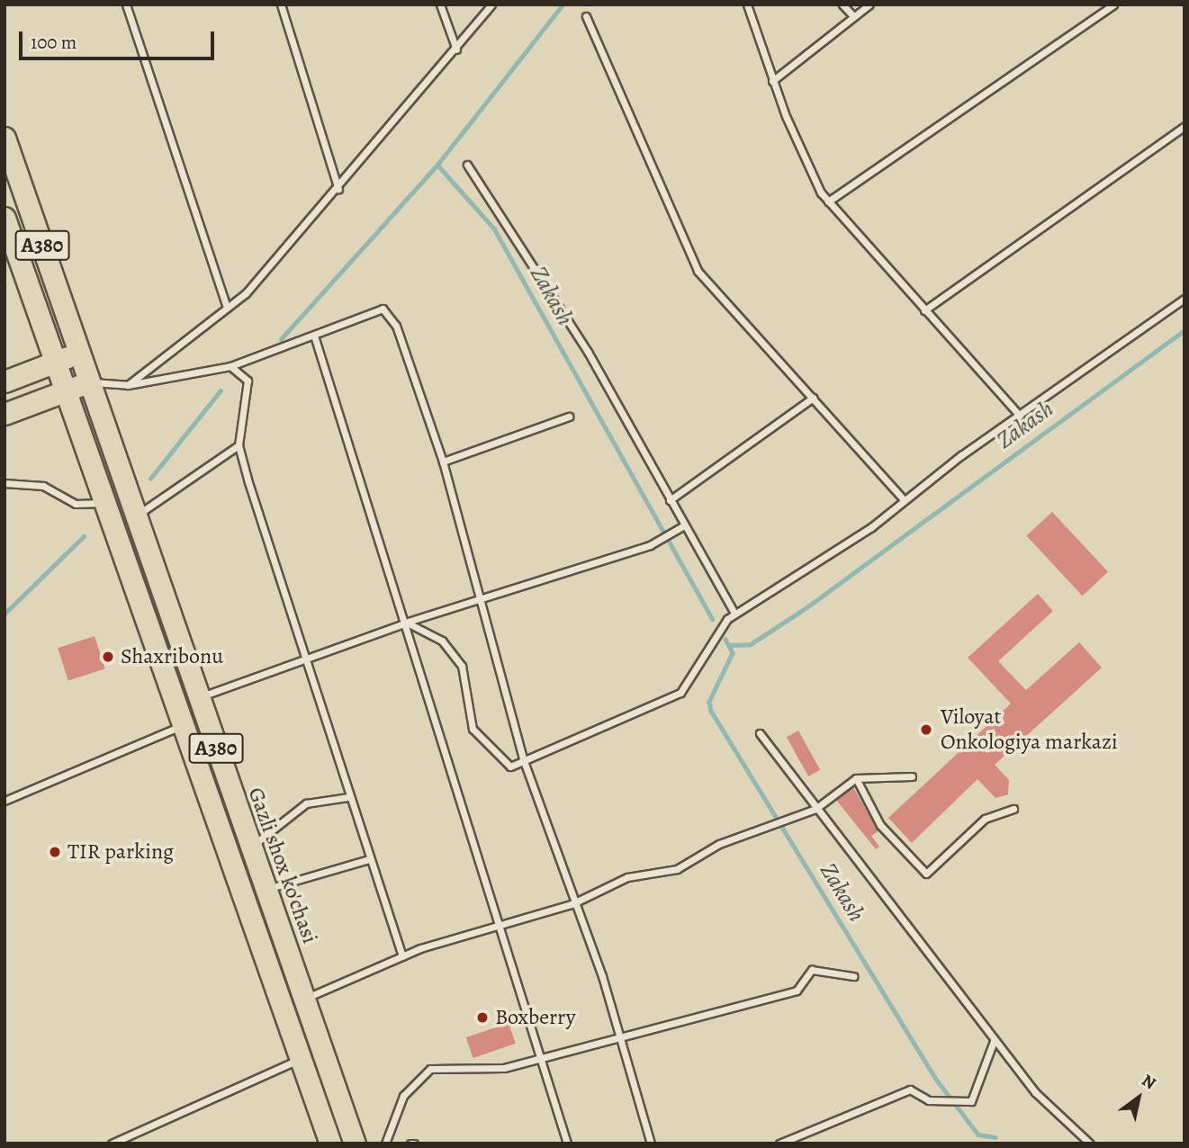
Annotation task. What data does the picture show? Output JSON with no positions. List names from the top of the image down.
{
  "streets": {
    "highway": ["A380", "Gazli shox ko'chasi"]
  },
  "crossings": [
    ["A380", "Gazli shox ko'chasi"]
  ],
  "water": ["Zakash"],
  "places": [
    "Shaxribonu",
    "Viloyat Onkologiya markazi",
    "TIR parking",
    "Boxberry"
  ],
  "scale_bar": "100 m",
  "north": "top right"
}
